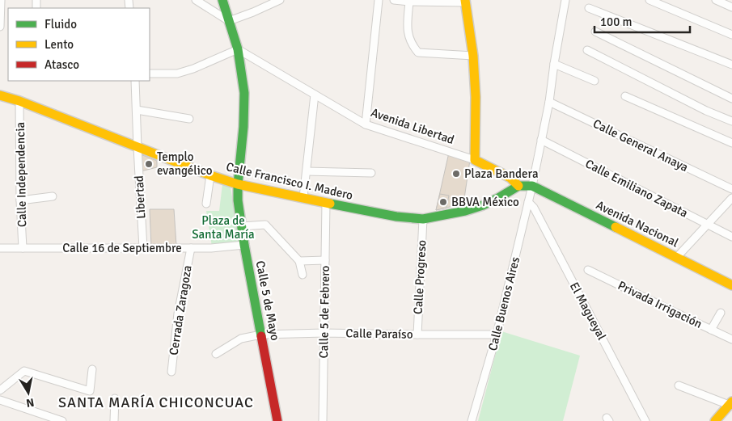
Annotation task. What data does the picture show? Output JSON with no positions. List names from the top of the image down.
{
  "streets": {
    "main road": [
      "Avenida Libertad",
      "Calle Francisco I. Madero",
      "Avenida Nacional",
      "Calle 5 de Mayo"
    ],
    "street": [
      "Calle General Anaya",
      "Calle Independencia",
      "Calle Emiliano Zapata",
      "Libertad",
      "Calle 16 de Septiembre",
      "Calle Progreso",
      "Calle Buenos Aires",
      "Privada Irrigación",
      "Cerrada Zaragoza",
      "El Magueyal",
      "Calle 5 de Febrero",
      "Calle Paraíso"
    ]
  },
  "crossings": [
    ["Avenida Libertad", "Calle Francisco I. Madero"],
    ["Avenida Libertad", "Calle 5 de Mayo"],
    ["Calle General Anaya", "Calle Buenos Aires"],
    ["Calle Independencia", "Calle Francisco I. Madero"],
    ["Calle Independencia", "Calle 16 de Septiembre"],
    ["Calle Francisco I. Madero", "Libertad"],
    ["Calle Francisco I. Madero", "Avenida Nacional"],
    ["Calle Francisco I. Madero", "Calle Progreso"],
    ["Calle Francisco I. Madero", "Calle 5 de Mayo"],
    ["Calle Francisco I. Madero", "Calle Buenos Aires"],
    ["Calle Francisco I. Madero", "Calle 5 de Febrero"],
    ["Calle Emiliano Zapata", "Calle Buenos Aires"],
    ["Libertad", "Calle 16 de Septiembre"],
    ["Avenida Nacional", "Calle Buenos Aires"],
    ["Calle 16 de Septiembre", "Calle 5 de Mayo"],
    ["Calle 16 de Septiembre", "Cerrada Zaragoza"],
    ["Calle Progreso", "Calle Paraíso"],
    ["Calle 5 de Mayo", "Calle Paraíso"],
    ["Calle Buenos Aires", "El Magueyal"],
    ["Calle Buenos Aires", "Calle Paraíso"],
    ["Calle 5 de Febrero", "Calle Paraíso"]
  ],
  "districts": ["SANTA MARÍA CHICONCUAC"],
  "parks": ["Plaza de Santa María"],
  "places": ["Templo evangélico", "Plaza Bandera", "BBVA México"],
  "legend": ["Fluido", "Lento", "Atasco"],
  "scale_bar": "100 m",
  "north": "bottom"
}
